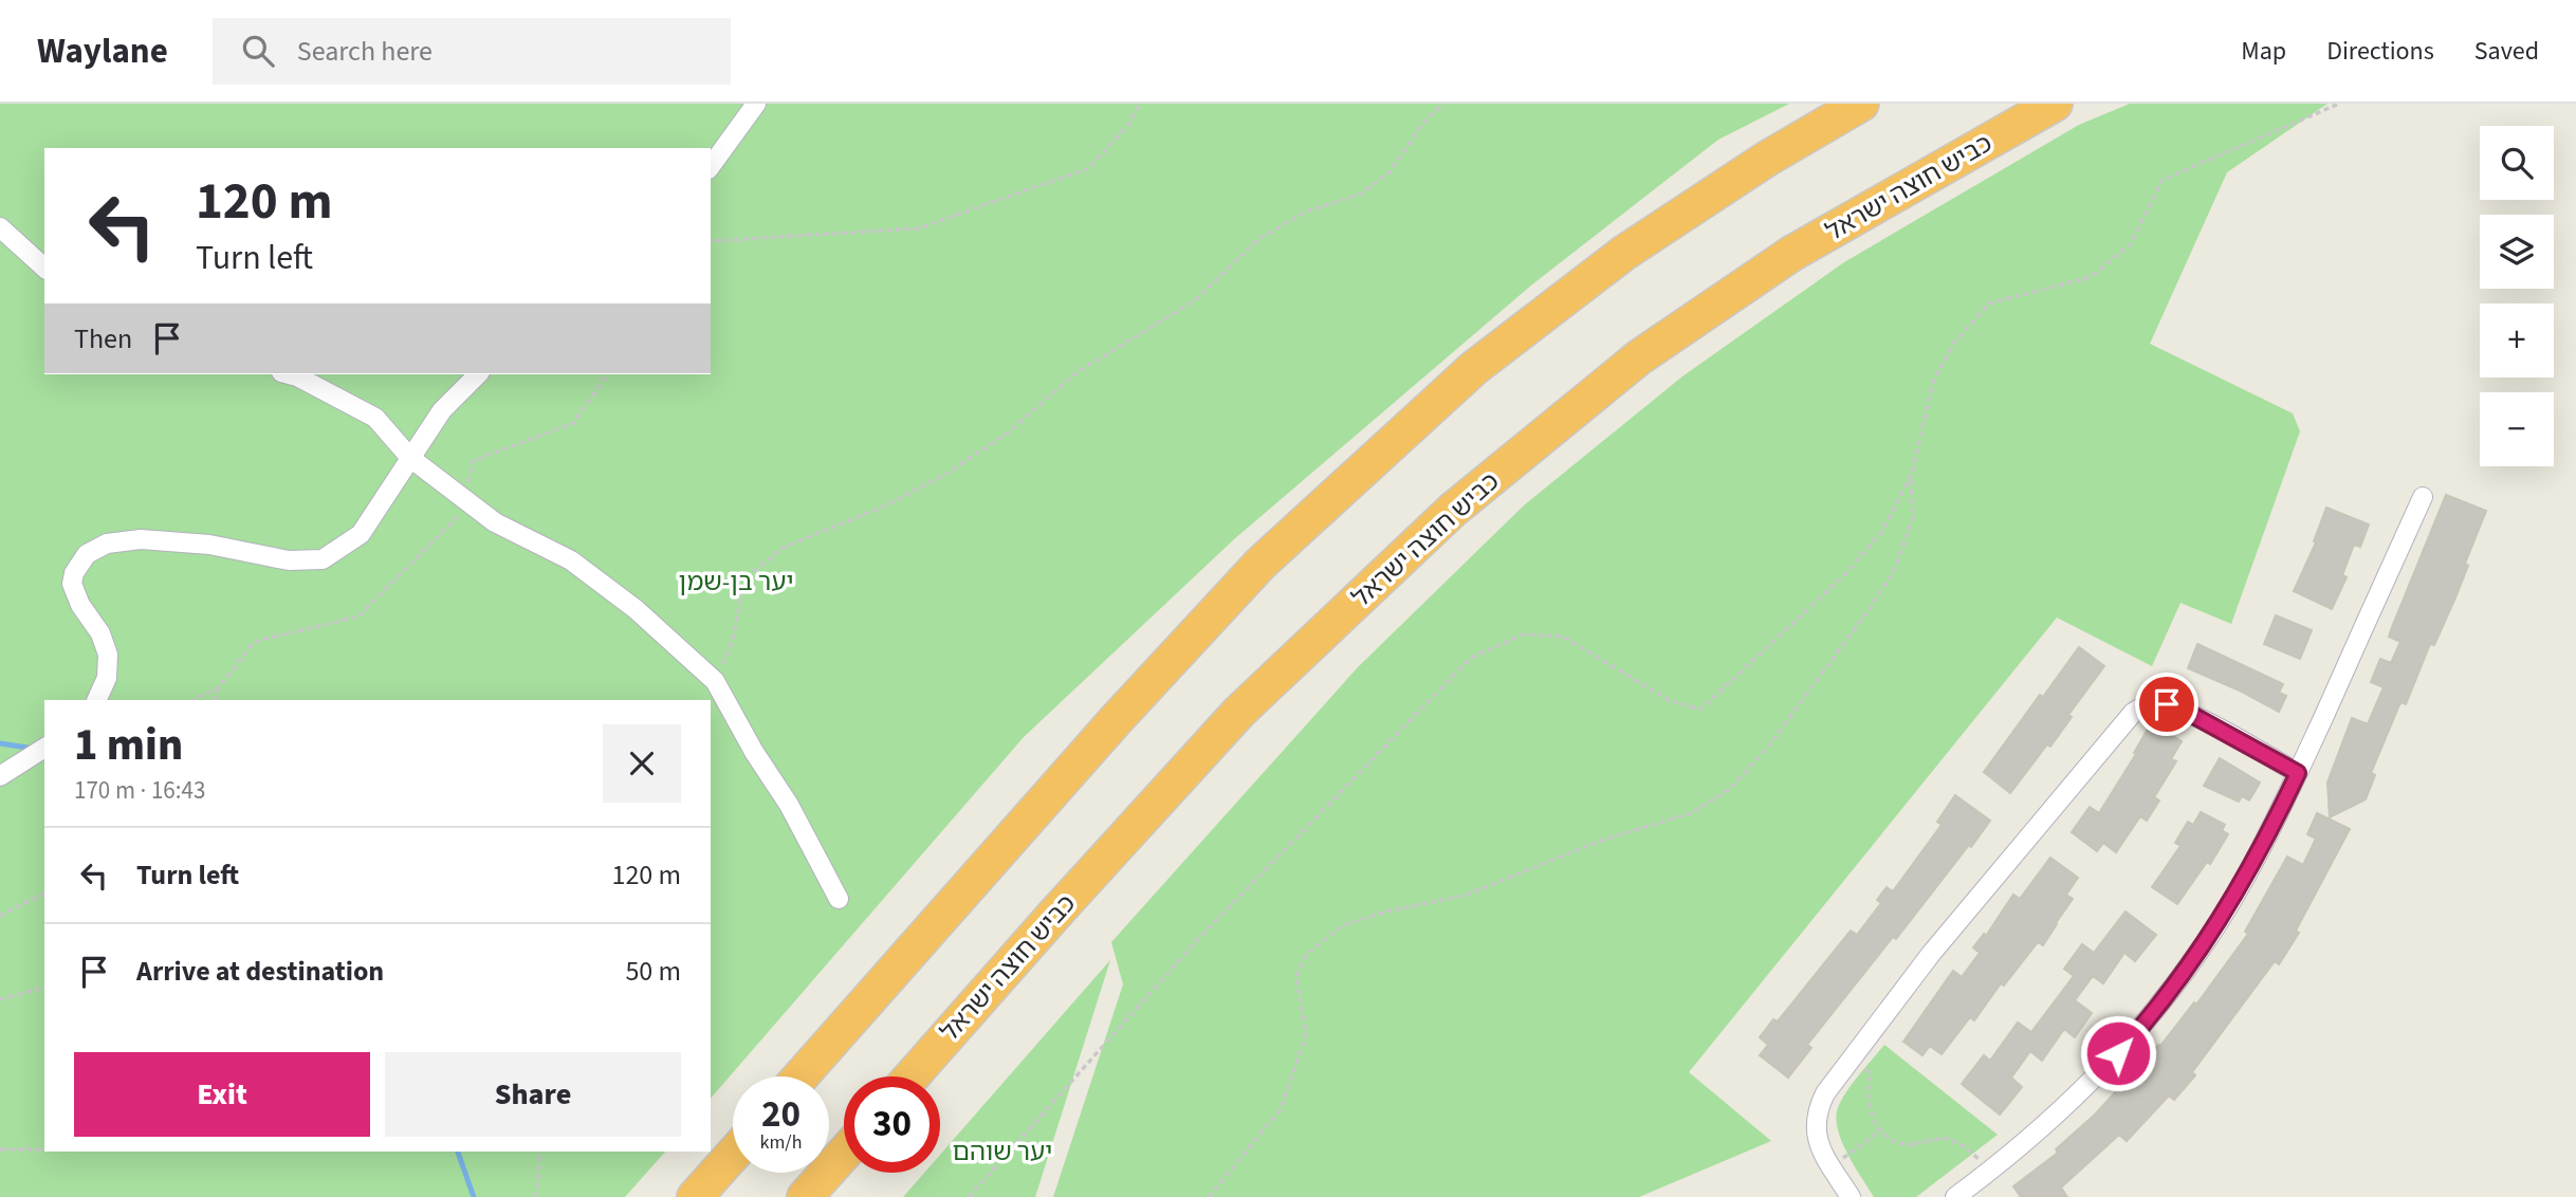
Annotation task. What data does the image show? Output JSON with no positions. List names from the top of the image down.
{
  "streets": {
    "highway": ["כביש חוצה ישראל"]
  },
  "parks": ["יער בן-שמן", "יער שוהם"],
  "page": {
    "header": "Waylane",
    "search": "Search here",
    "nav": ["Map", "Directions", "Saved"],
    "map_buttons": ["+", "−"],
    "turn": ["120 m", "Turn left"],
    "then": "Then",
    "heading": ["1 min", "170 m · 16:43"],
    "list": [
      {
        "name": "Turn left",
        "value": "120 m"
      },
      {
        "name": "Arrive at destination",
        "value": "50 m"
      }
    ],
    "buttons": ["Exit", "Share"],
    "speed": "20 km/h",
    "limit": "30"
  }
}
